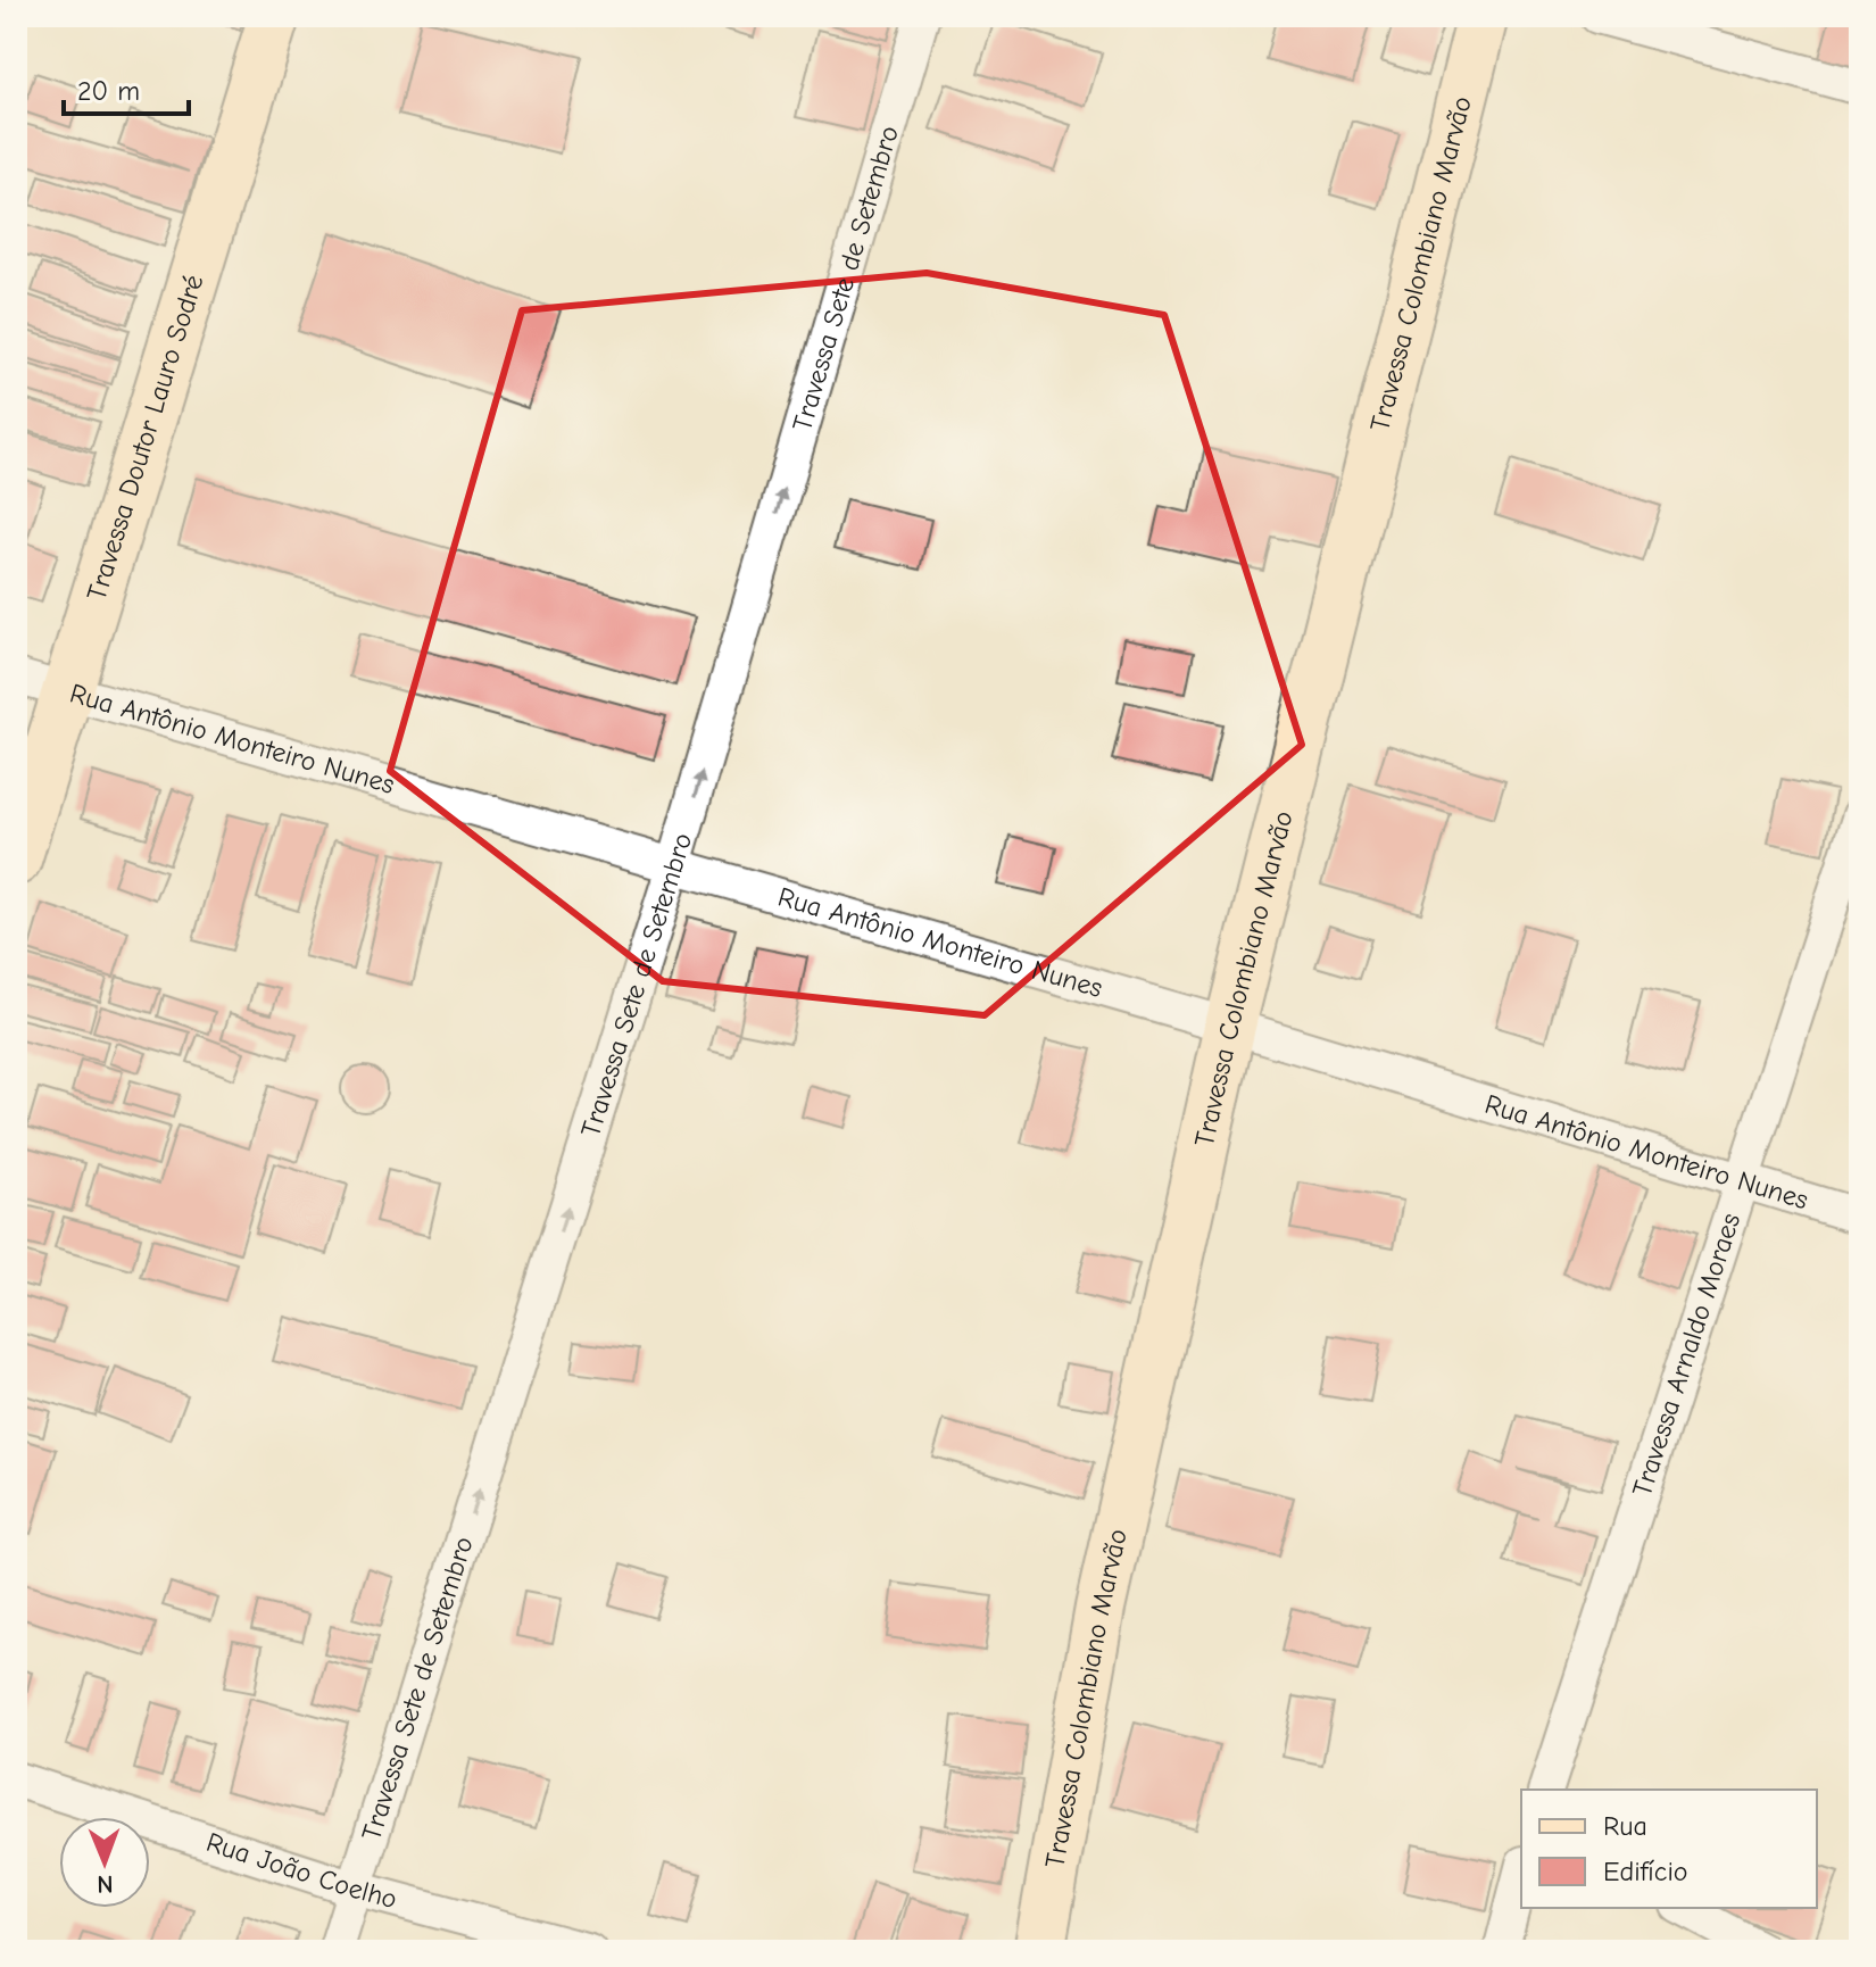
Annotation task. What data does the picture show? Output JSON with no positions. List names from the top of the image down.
{
  "streets": {
    "main road": ["Travessa Colombiano Marvão", "Travessa Doutor Lauro Sodré"],
    "street": [
      "Travessa Sete de Setembro",
      "Rua Antônio Monteiro Nunes",
      "Travessa Arnaldo Moraes",
      "Rua João Coelho"
    ]
  },
  "crossings": [
    ["Travessa Colombiano Marvão", "Rua Antônio Monteiro Nunes"],
    ["Travessa Sete de Setembro", "Rua Antônio Monteiro Nunes"],
    ["Travessa Sete de Setembro", "Rua João Coelho"],
    ["Travessa Doutor Lauro Sodré", "Rua Antônio Monteiro Nunes"],
    ["Rua Antônio Monteiro Nunes", "Travessa Arnaldo Moraes"]
  ],
  "one_way": ["Travessa Sete de Setembro"],
  "legend": ["Rua", "Edifício"],
  "scale_bar": "20 m",
  "north": "bottom"
}
